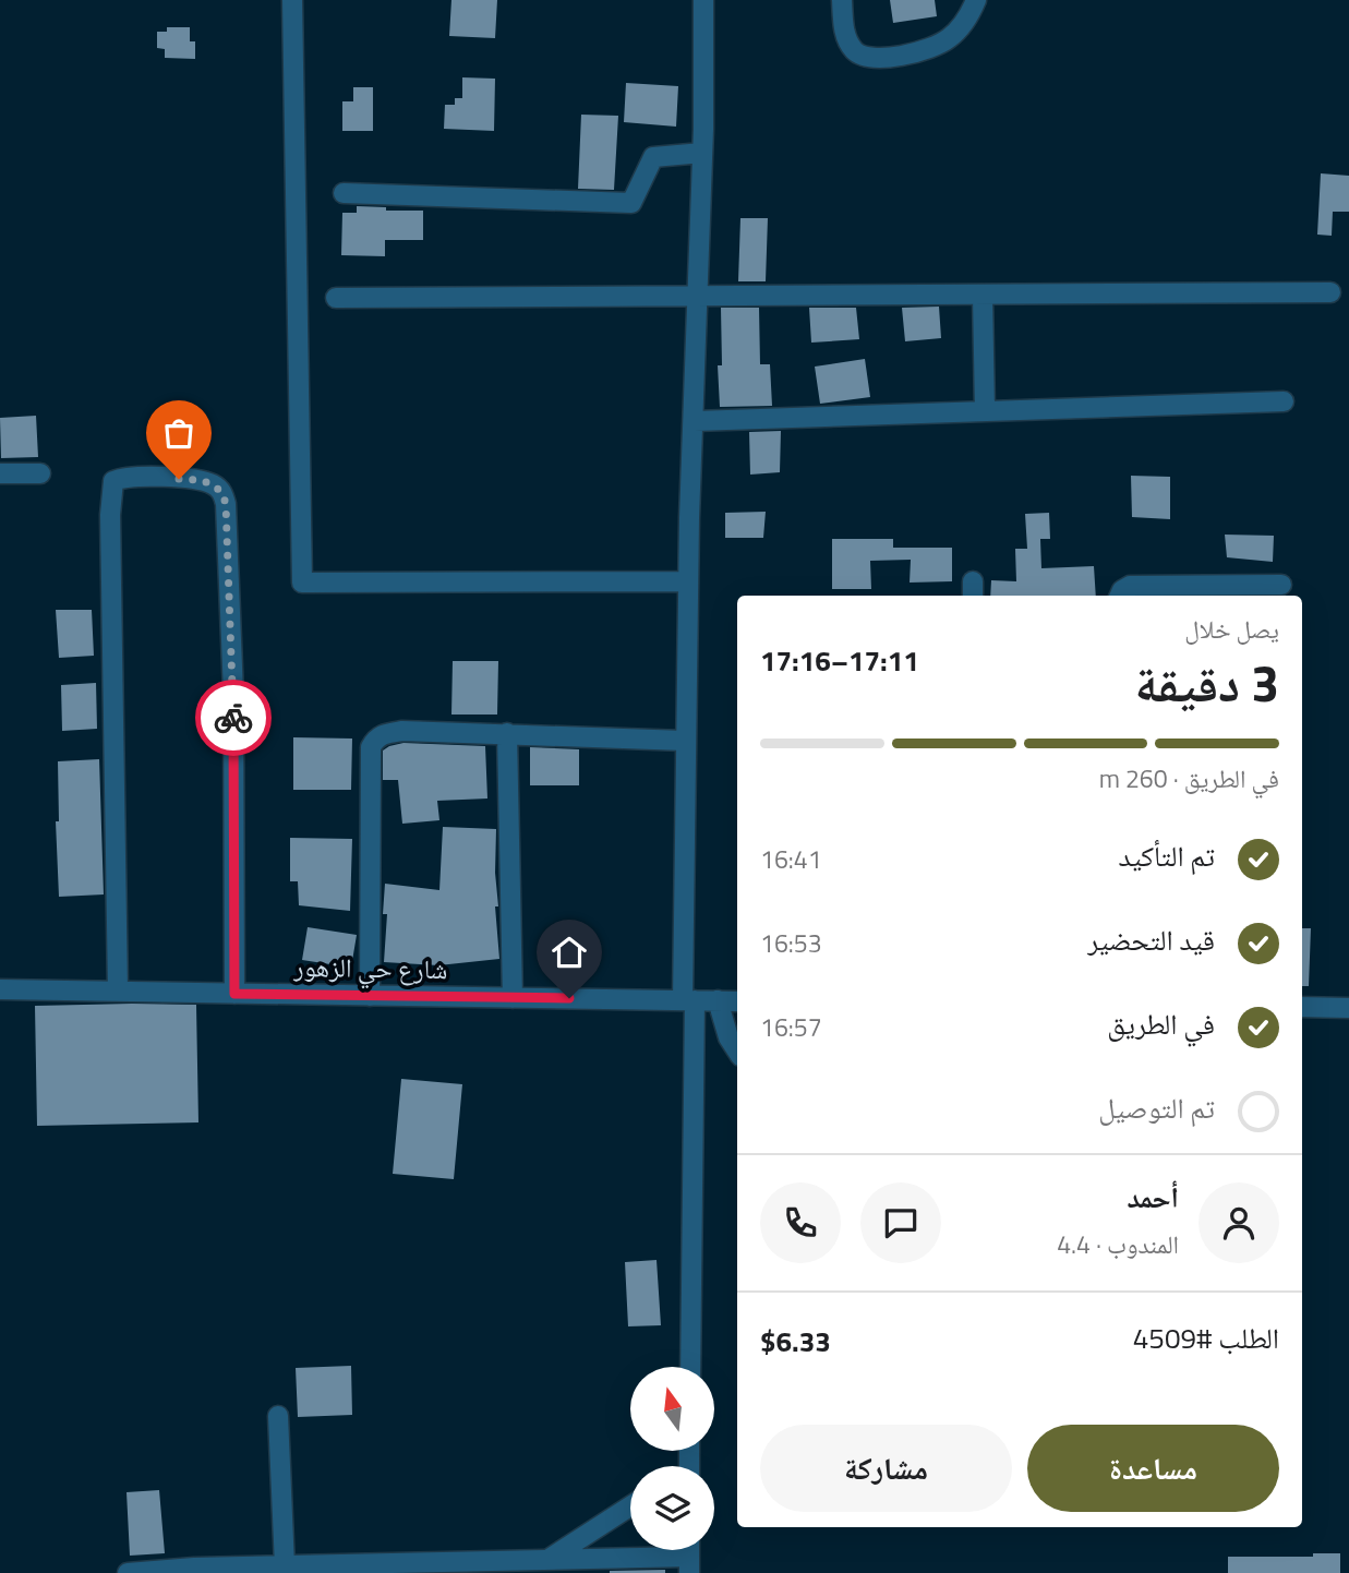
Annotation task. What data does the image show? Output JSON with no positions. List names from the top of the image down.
{
  "streets": {
    "street": ["شارع حي الزهور"]
  },
  "north": "top",
  "page": {
    "heading": ["3 دقيقة", "يصل خلال", "17:11–17:16"],
    "panel": [
      "أحمد",
      "المندوب · 4.4",
      "الطلب #4509",
      "$6.33"
    ],
    "bar": "في الطريق · 260 m",
    "list": [
      ["تم التأكيد", "16:41"],
      ["قيد التحضير", "16:53"],
      ["في الطريق", "16:57"],
      "تم التوصيل"
    ],
    "buttons": ["مساعدة", "مشاركة"]
  }
}
